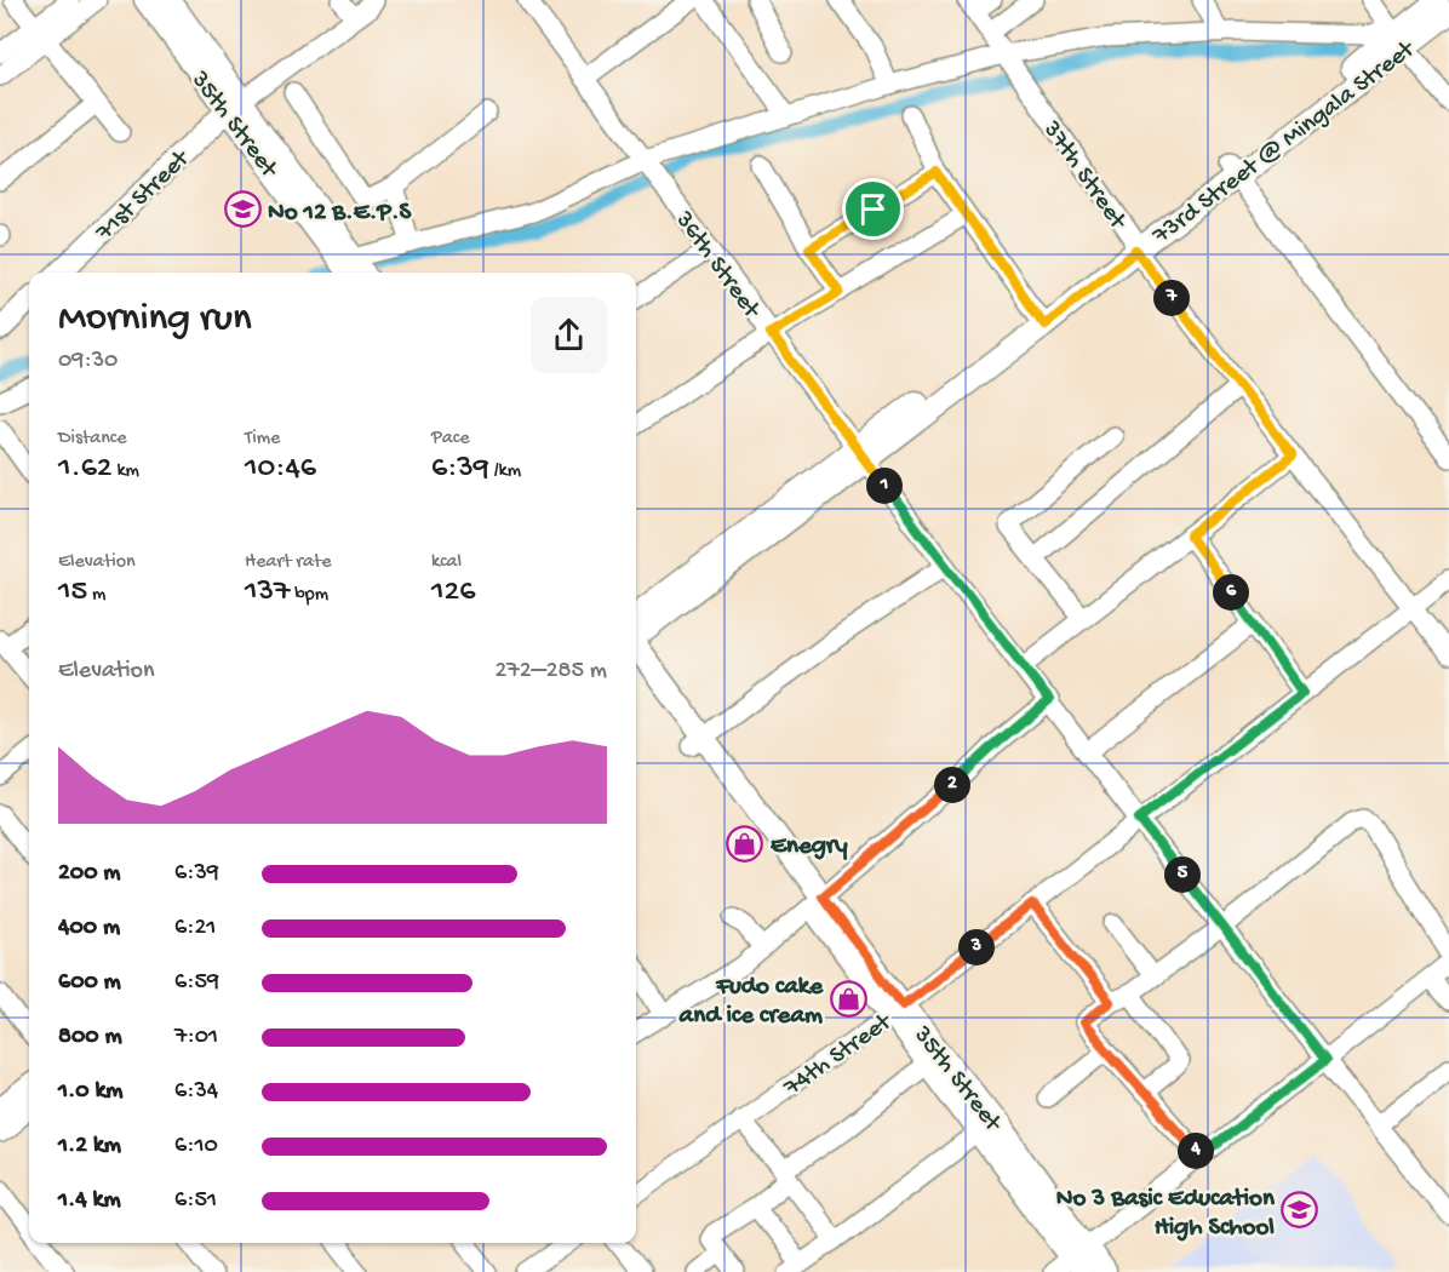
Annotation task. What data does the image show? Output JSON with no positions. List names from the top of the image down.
{
  "streets": {
    "main road": ["35th Street", "73rd Street @ Mingala Street", "71st Street"],
    "street": ["37th Street", "36th Street", "74th Street"]
  },
  "crossings": [
    ["35th Street", "71st Street"],
    ["35th Street", "74th Street"],
    ["73rd Street @ Mingala Street", "37th Street"],
    ["73rd Street @ Mingala Street", "36th Street"],
    ["37th Street", "74th Street"],
    ["36th Street", "74th Street"]
  ],
  "places": {
    "school or university": ["No 12 B.E.P.S", "No 3 Basic Education High School"],
    "shop": ["Enegry", "Fudo cake and ice cream"]
  },
  "page": {
    "heading": ["Morning run", "09:30"],
    "pins": [
      "7",
      "1",
      "6",
      "2",
      "5",
      "3",
      "4"
    ],
    "stats": [
      ["Distance", "1.62 km"],
      ["Time", "10:46"],
      ["Pace", "6:39 /km"],
      ["Elevation", "15 m"],
      ["Heart rate", "137 bpm"],
      ["kcal", "126"]
    ],
    "chart": ["Elevation", "272–285 m"],
    "list": [
      {
        "name": "200 m",
        "note": "6:39"
      },
      {
        "name": "400 m",
        "note": "6:21"
      },
      {
        "name": "600 m",
        "note": "6:59"
      },
      {
        "name": "800 m",
        "note": "7:01"
      },
      {
        "name": "1.0 km",
        "note": "6:34"
      },
      {
        "name": "1.2 km",
        "note": "6:10"
      },
      {
        "name": "1.4 km",
        "note": "6:51"
      }
    ]
  }
}
